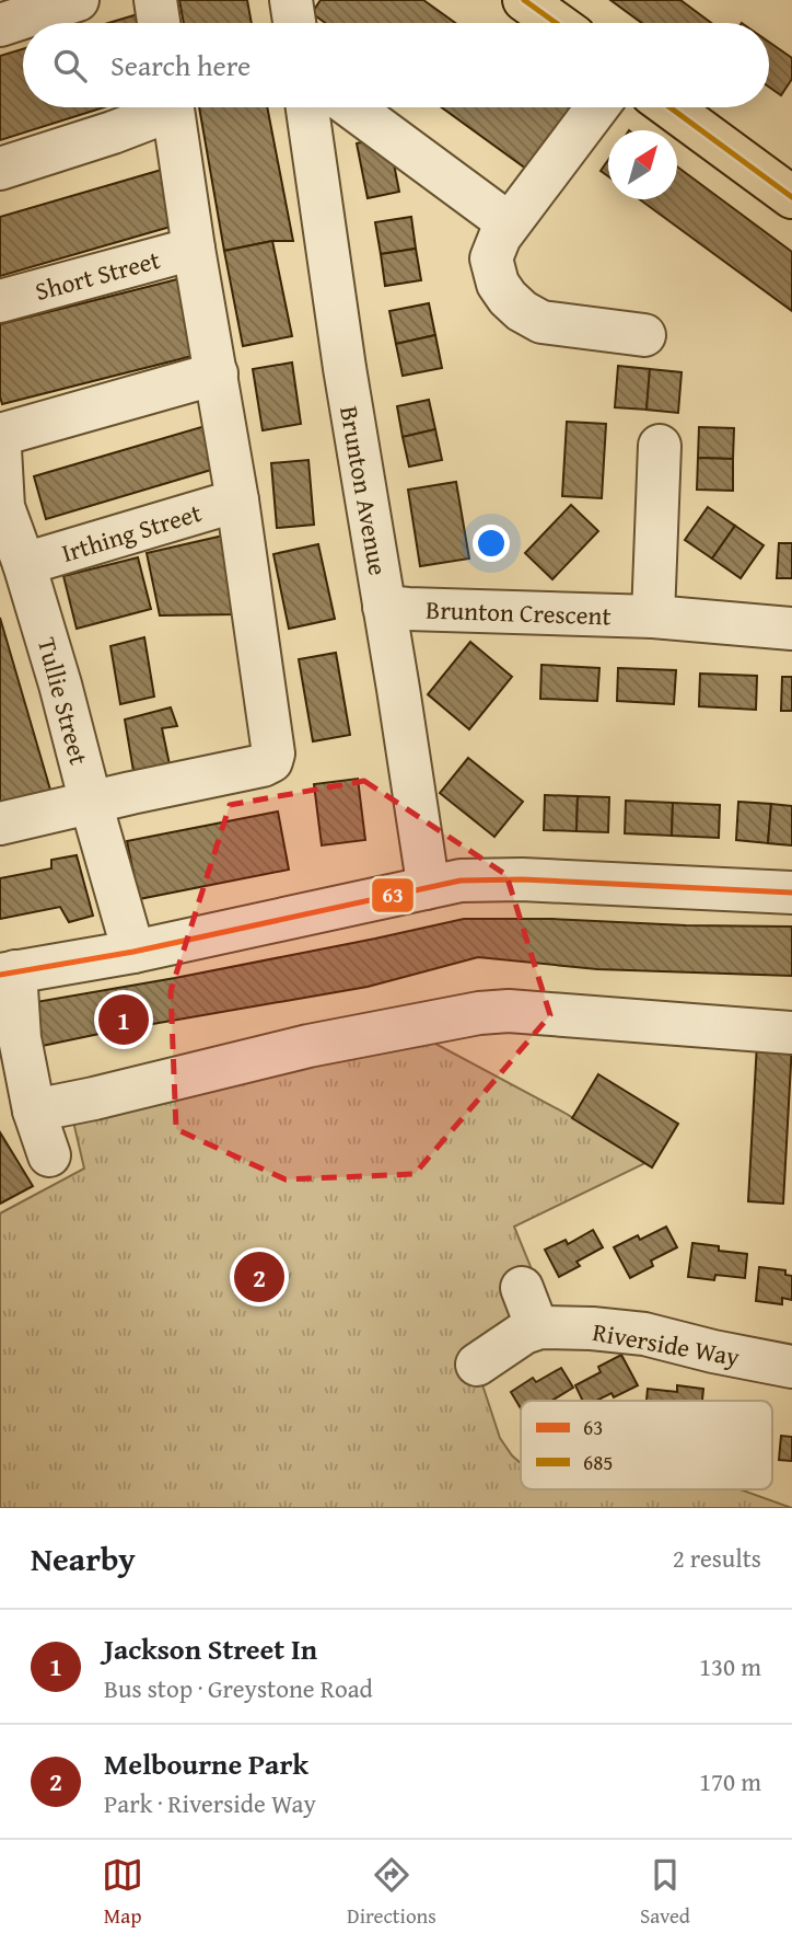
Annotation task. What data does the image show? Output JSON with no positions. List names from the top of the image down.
{
  "streets": {
    "street": [
      "Short Street",
      "Brunton Avenue",
      "Irthing Street",
      "Brunton Crescent",
      "Tullie Street",
      "Riverside Way"
    ]
  },
  "crossings": [
    ["Brunton Avenue", "Brunton Crescent"],
    ["Irthing Street", "Tullie Street"]
  ],
  "lines": ["transit line 685", "transit line 63"],
  "legend": ["63", "685"],
  "north": "top right",
  "page": {
    "search": "Search here",
    "pins": ["1", "2"],
    "heading": ["Nearby", "2 results"],
    "list": [
      {
        "mark": "1",
        "name": "Jackson Street In",
        "note": "Bus stop · Greystone Road",
        "value": "130 m"
      },
      {
        "mark": "2",
        "name": "Melbourne Park",
        "note": "Park · Riverside Way",
        "value": "170 m"
      }
    ],
    "nav": ["Map", "Directions", "Saved"]
  }
}
